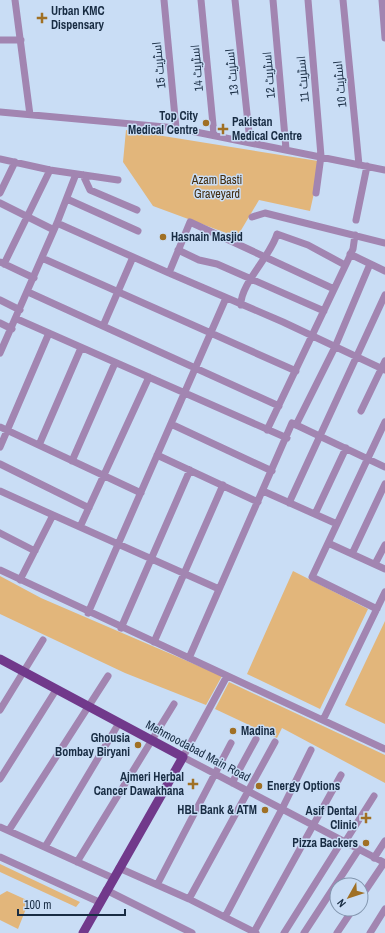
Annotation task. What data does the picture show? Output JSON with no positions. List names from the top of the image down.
{
  "streets": {
    "main road": ["Mehmoodabad Main Road"],
    "street": [
      "اسٹریٹ 15",
      "اسٹریٹ 14",
      "اسٹریٹ 13",
      "اسٹریٹ 12",
      "اسٹریٹ 11",
      "اسٹریٹ 10"
    ]
  },
  "parks": ["Azam Basti Graveyard"],
  "places": {
    "health": [
      "Urban KMC Dispensary",
      "Pakistan Medical Centre",
      "Ajmeri Herbal Cancer Dawakhana",
      "Asif Dental Clinic"
    ],
    "other": [
      "Top City Medical Centre",
      "Hasnain Masjid",
      "Madina",
      "Ghousia Bombay Biryani",
      "Energy Options",
      "HBL Bank & ATM",
      "Pizza Backers"
    ]
  },
  "scale_bar": "100 m",
  "north": "bottom left"
}
